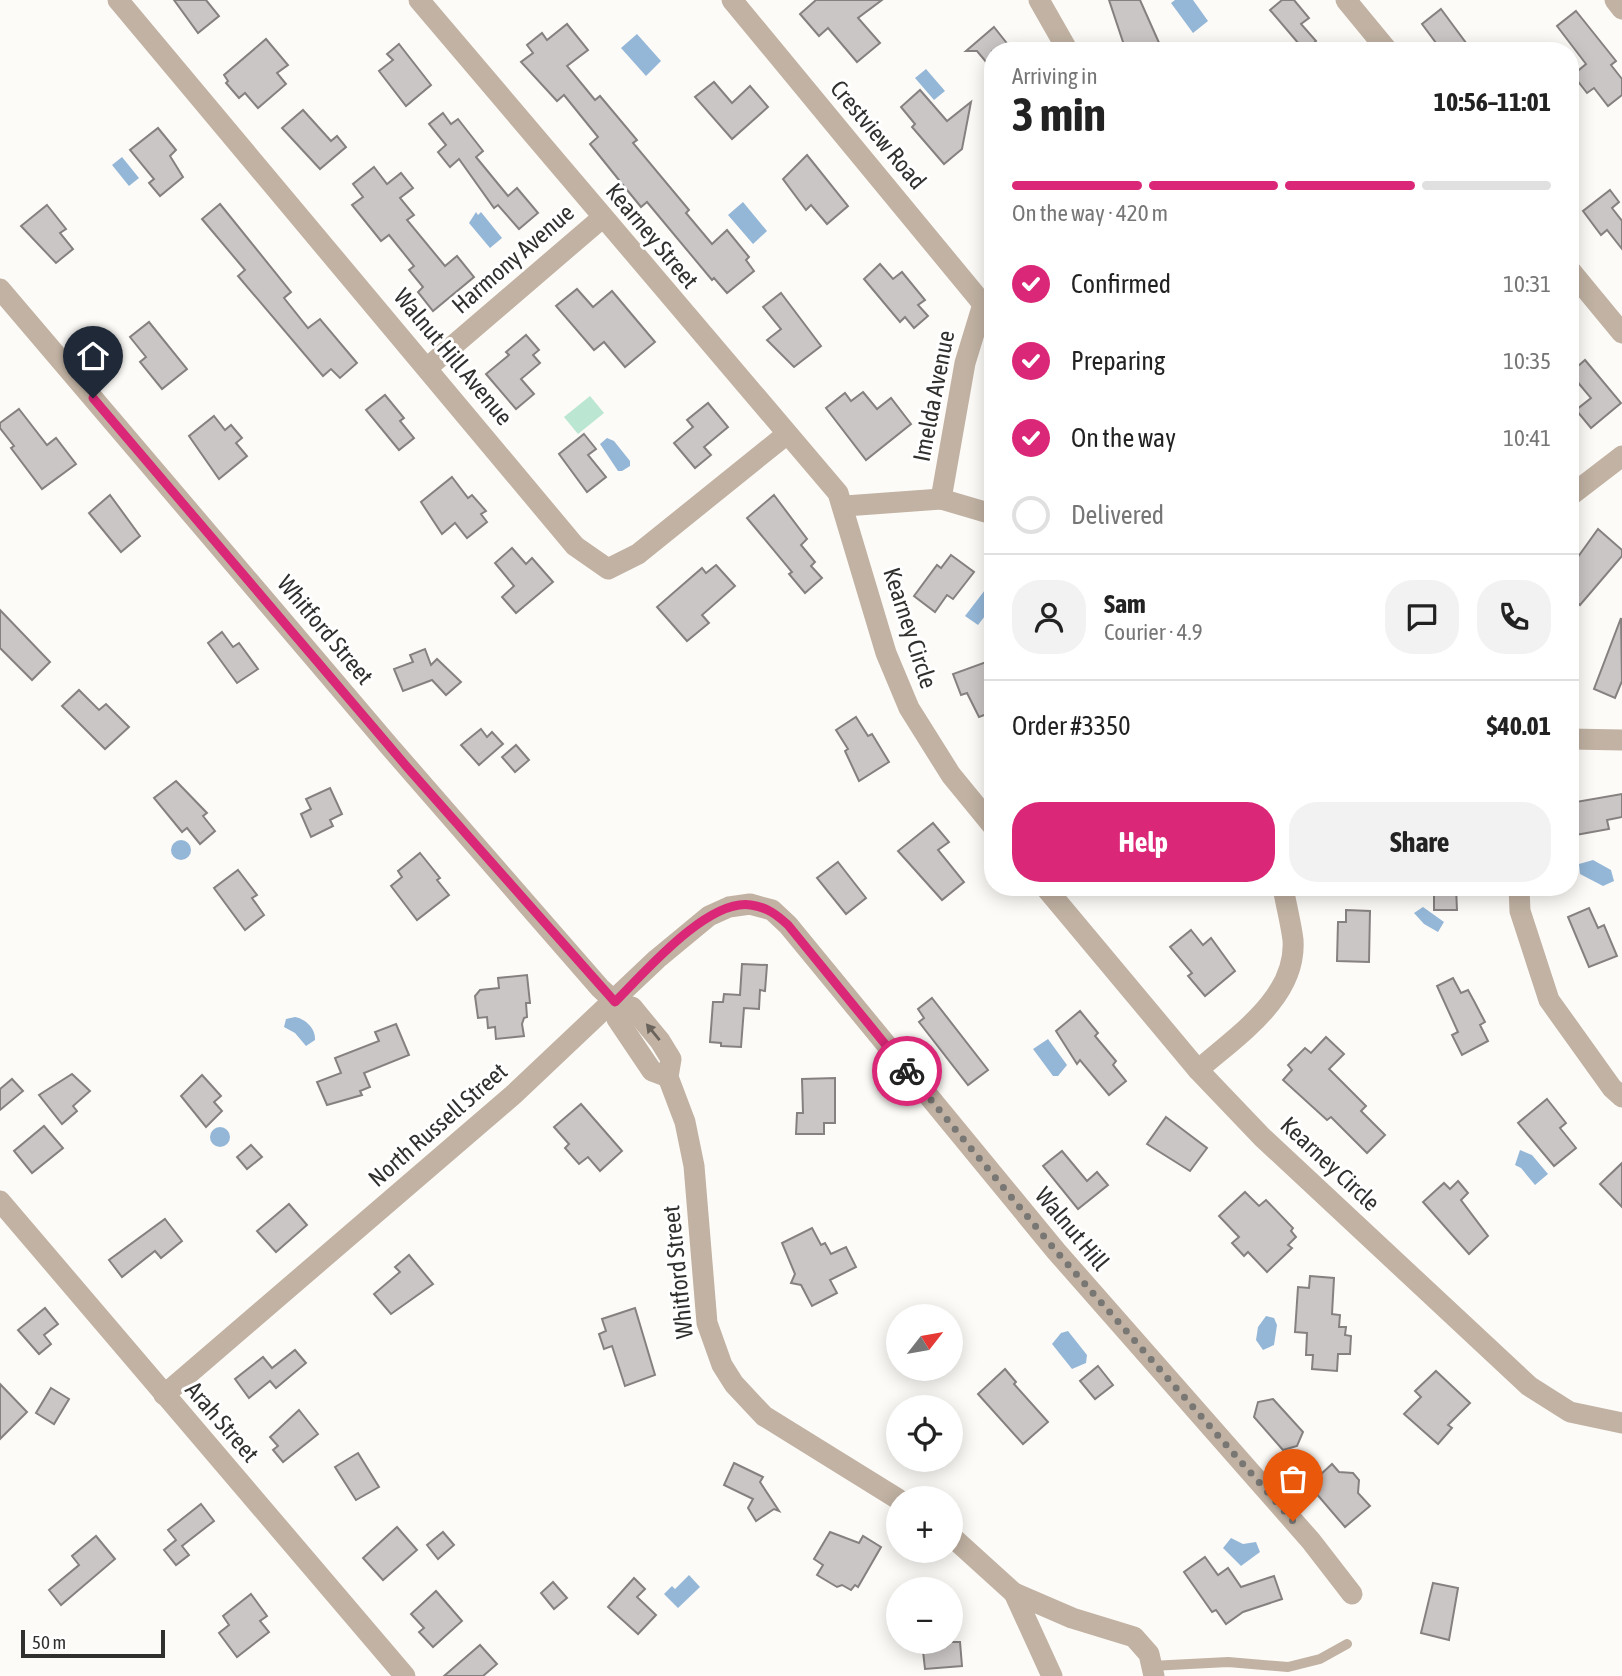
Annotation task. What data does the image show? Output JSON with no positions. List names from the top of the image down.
{
  "streets": {
    "street": [
      "Crestview Road",
      "Kearney Street",
      "Harmony Avenue",
      "Walnut Hill Avenue",
      "Imelda Avenue",
      "Kearney Circle",
      "Whitford Street",
      "North Russell Street",
      "Walnut Hill",
      "Arah Street"
    ]
  },
  "crossings": [
    ["Kearney Street", "Harmony Avenue"],
    ["Kearney Street", "Walnut Hill Avenue"],
    ["Kearney Street", "Kearney Circle"],
    ["Harmony Avenue", "Walnut Hill Avenue"],
    ["Whitford Street", "North Russell Street"],
    ["North Russell Street", "Walnut Hill"],
    ["North Russell Street", "Arah Street"]
  ],
  "scale_bar": "50 m",
  "north": "top right",
  "page": {
    "heading": ["3 min", "Arriving in", "10:56–11:01"],
    "panel": [
      "Sam",
      "Courier · 4.9",
      "Order #3350",
      "$40.01"
    ],
    "bar": "On the way · 420 m",
    "list": [
      ["Confirmed", "10:31"],
      ["Preparing", "10:35"],
      ["On the way", "10:41"],
      "Delivered"
    ],
    "buttons": ["Help", "Share"],
    "map_buttons": ["+", "−"],
    "scale": "50 m"
  }
}
